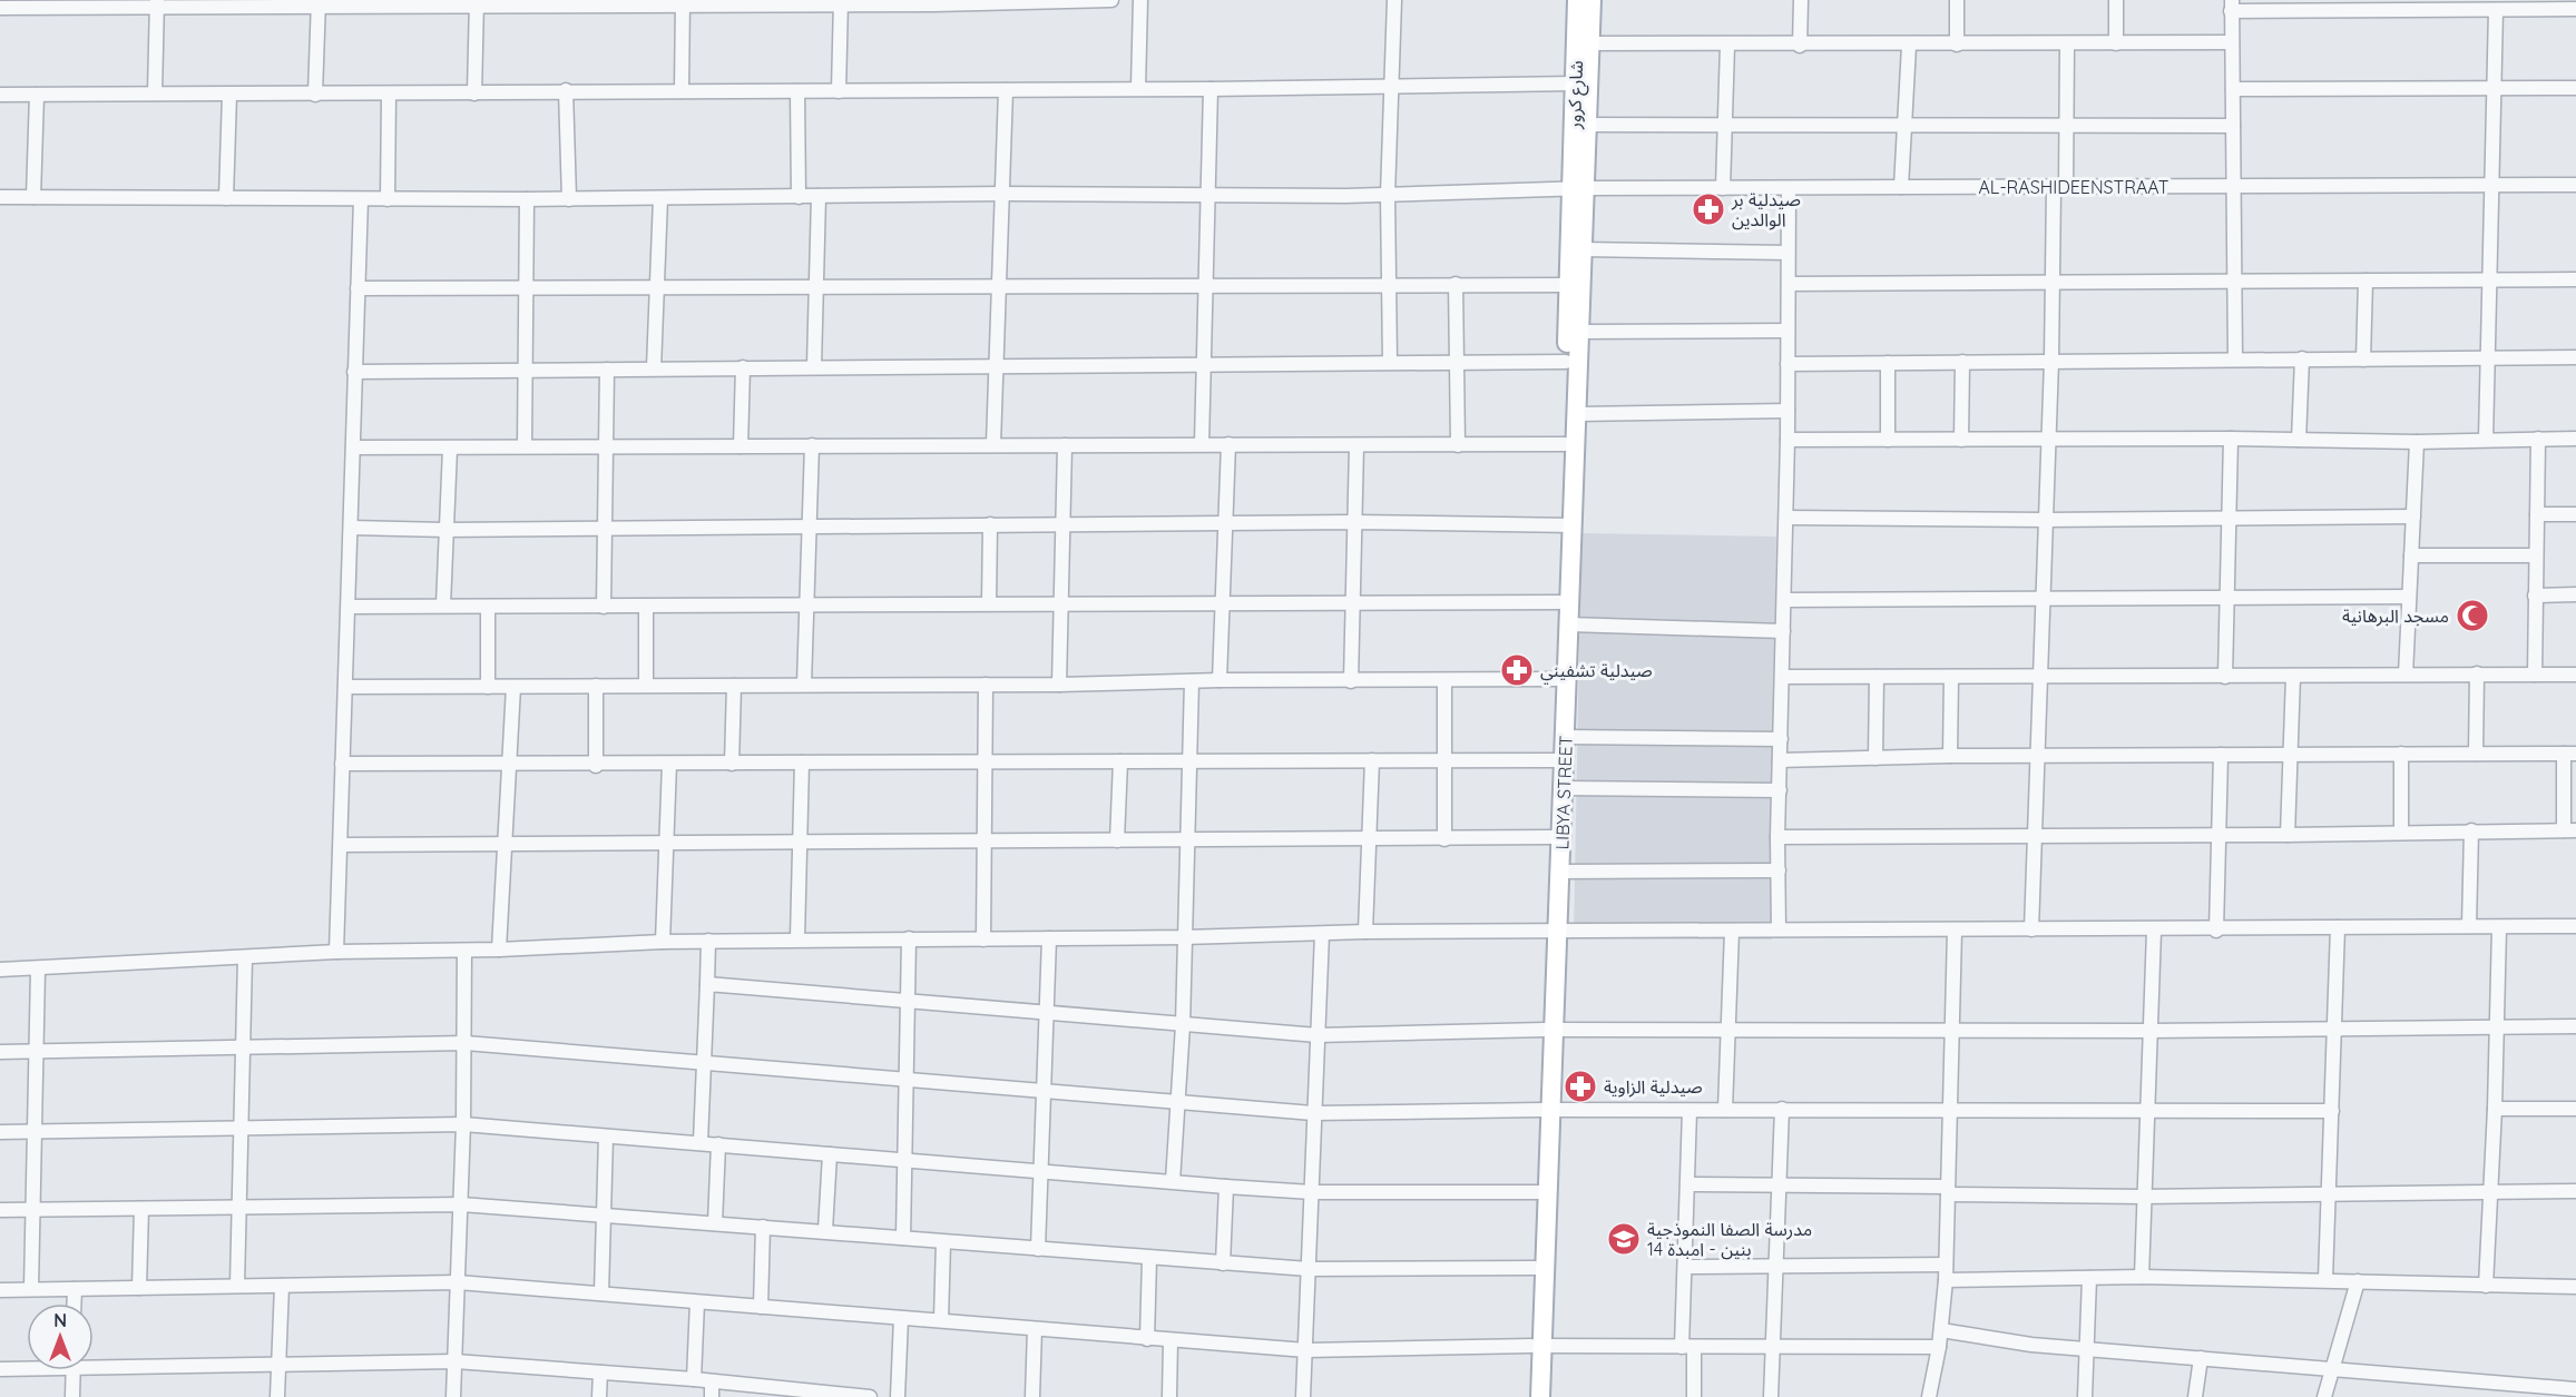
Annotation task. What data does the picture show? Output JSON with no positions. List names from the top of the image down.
{
  "streets": {
    "main road": ["شارع كرور", "LIBYA STREET"],
    "street": ["AL-RASHIDEENSTRAAT"]
  },
  "crossings": [
    ["شارع كرور", "AL-RASHIDEENSTRAAT"],
    ["شارع كرور", "LIBYA STREET"],
    ["AL-RASHIDEENSTRAAT", "LIBYA STREET"]
  ],
  "places": {
    "pharmacy": ["صيدلية بر الوالدين", "صيدلية تشفيني", "صيدلية الزاوية"],
    "mosque": ["مسجد البرهانية"],
    "school or university": ["مدرسة الصفا النموذجية بنين - امبدة 14"]
  },
  "north": "top"
}
